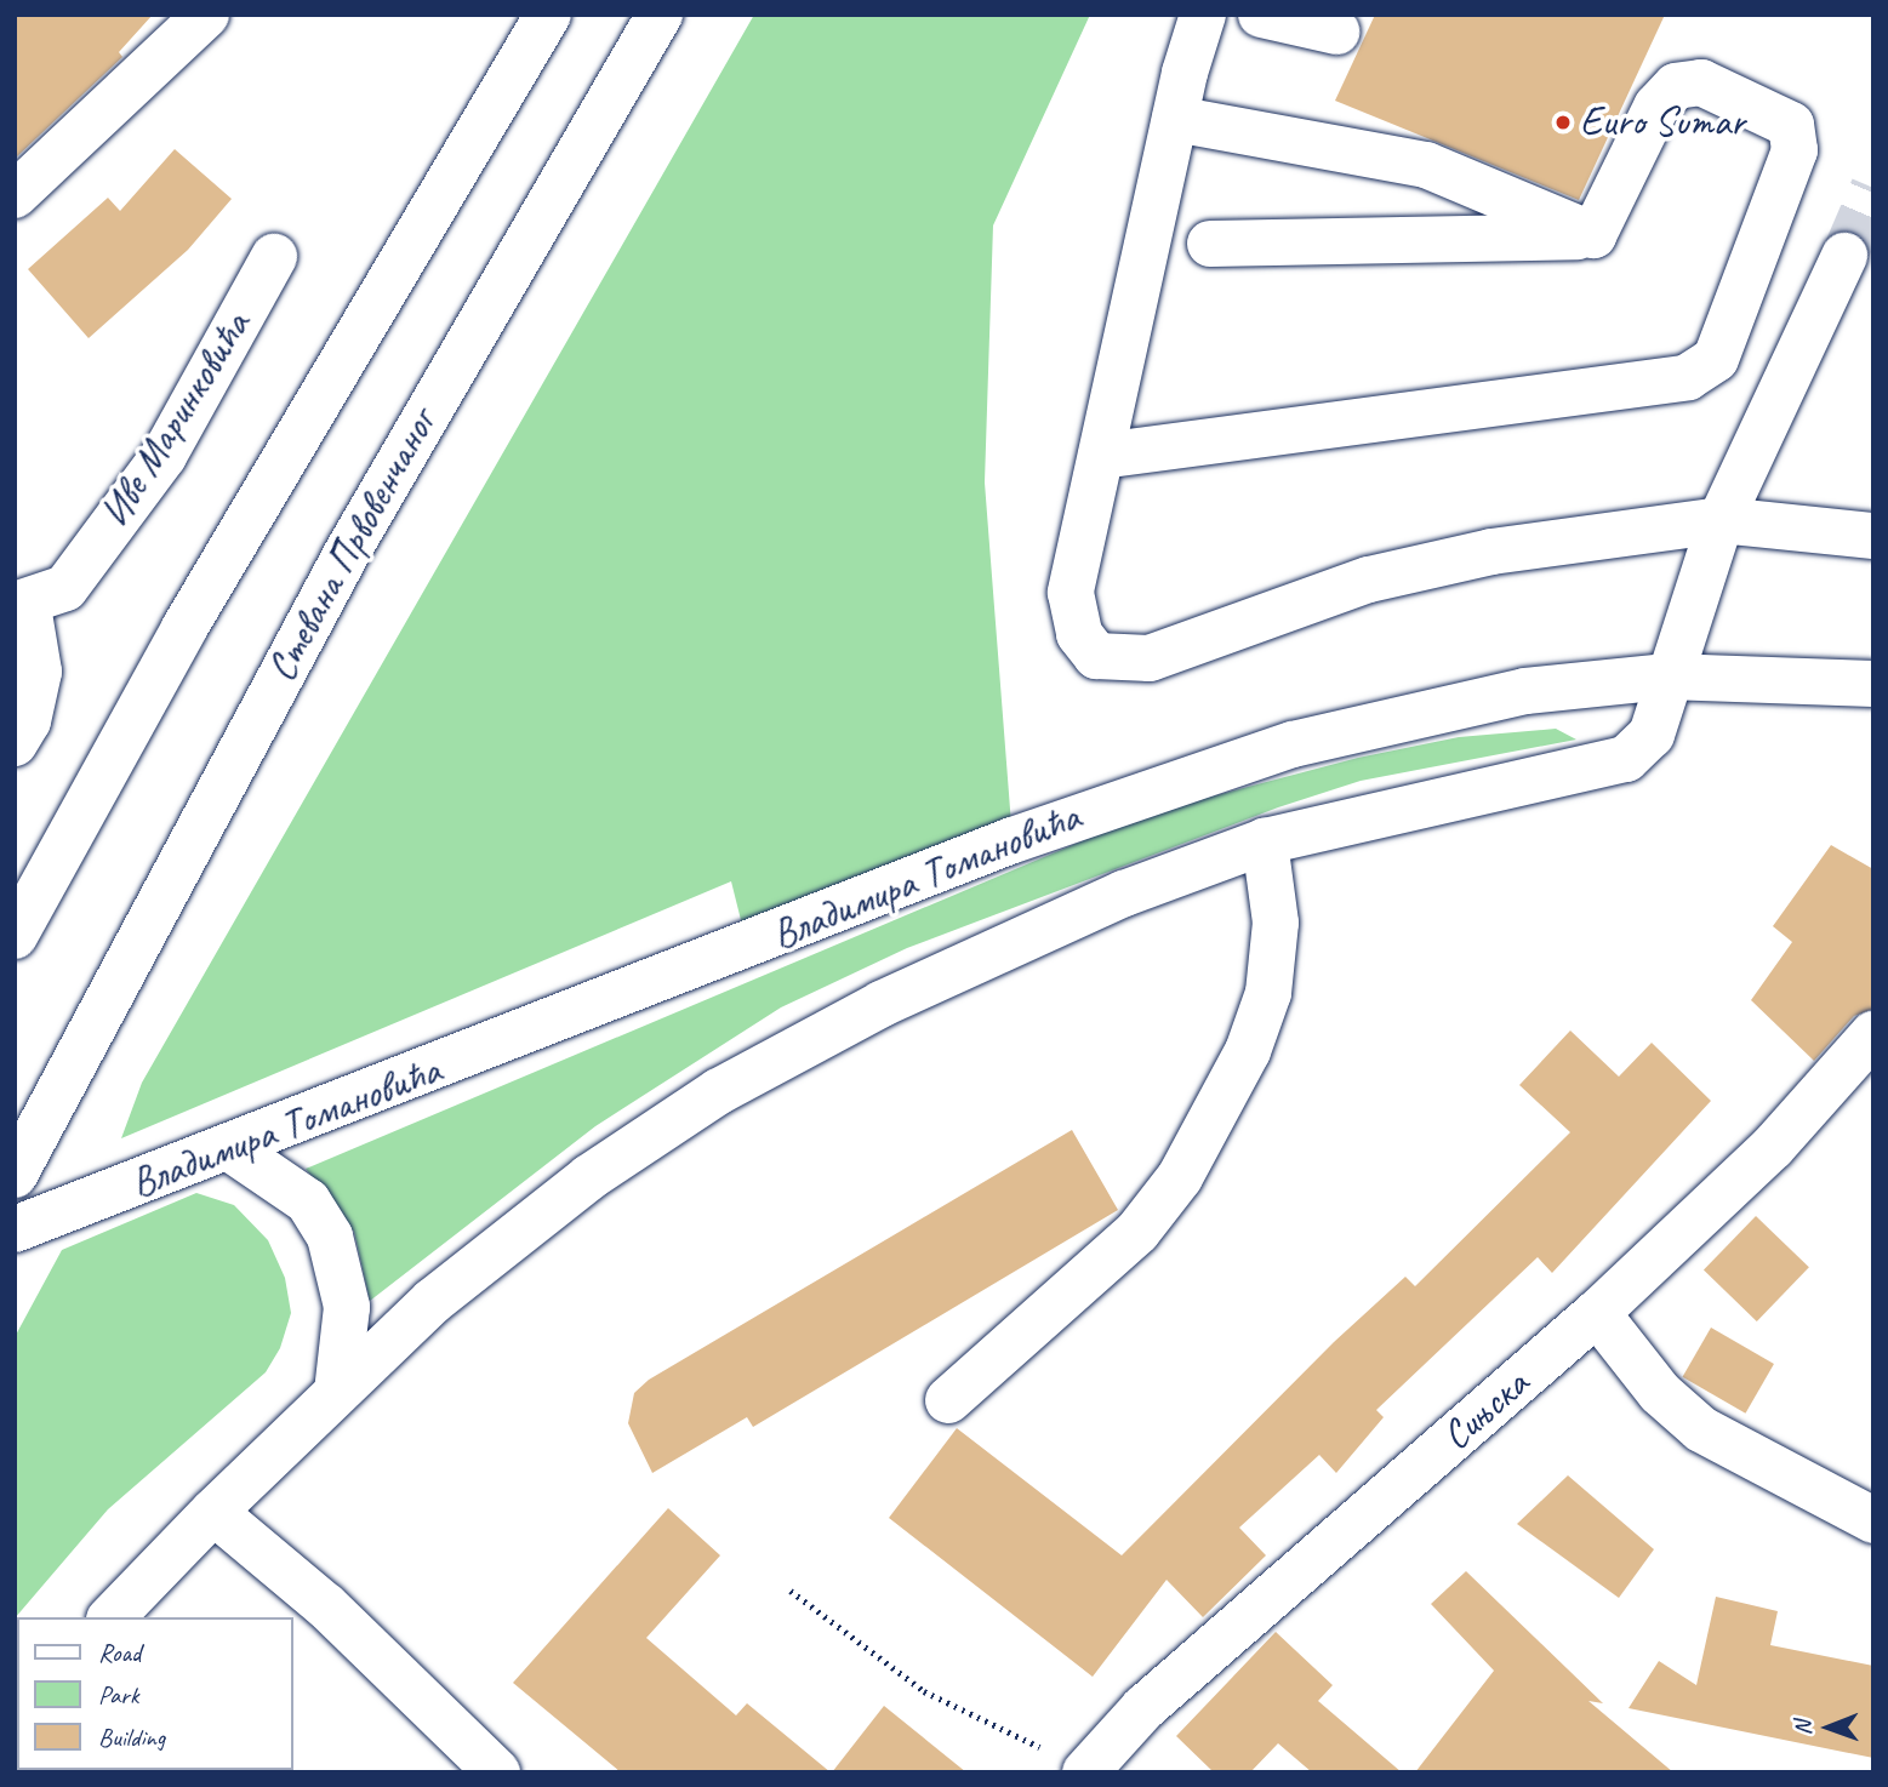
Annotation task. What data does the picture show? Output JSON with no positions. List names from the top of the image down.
{
  "streets": {
    "main road": [
      "Иве Маринковића",
      "Стевана Првовенчаног",
      "Владимира Томановића",
      "Сињска"
    ]
  },
  "places": ["Euro Sumar"],
  "legend": ["Road", "Park", "Building"],
  "north": "left"
}
